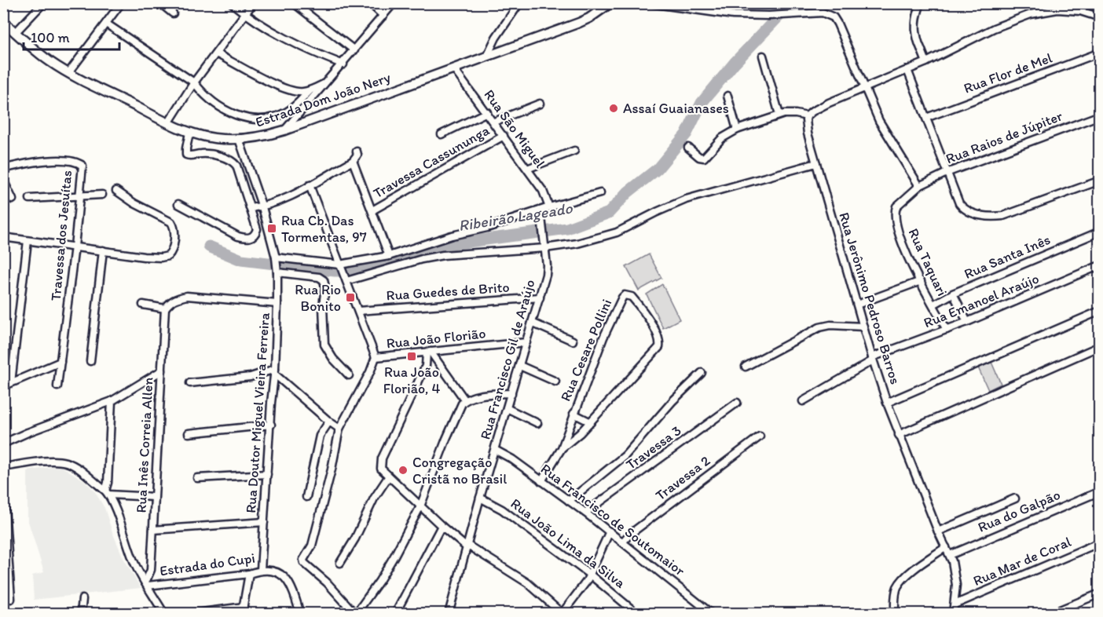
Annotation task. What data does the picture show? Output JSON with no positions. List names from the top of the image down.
{
  "streets": {
    "main road": ["Estrada Dom João Nery"],
    "street": [
      "Rua Flor de Mel",
      "Rua São Miguel",
      "Rua Raios de Júpiter",
      "Travessa Cassununga",
      "Travessa dos Jesuítas",
      "Rua Santa Inês",
      "Rua Taquari",
      "Rua Guedes de Brito",
      "Rua Jerônimo Pedroso Barros",
      "Rua Emanoel Araújo",
      "Rua João Florião",
      "Rua Cesare Pollini",
      "Rua Francisco Gil de Araújo",
      "Rua Doutor Miguel Vieira Ferreira",
      "Rua Inês Correia Allen",
      "Travessa 3",
      "Travessa 2",
      "Rua do Galpão",
      "Rua Francisco de Soutomaior",
      "Rua João Lima da Silva",
      "Rua Mar de Coral",
      "Estrada do Cupi"
    ]
  },
  "crossings": [
    ["Estrada Dom João Nery", "Rua São Miguel"],
    ["Estrada Dom João Nery", "Rua Doutor Miguel Vieira Ferreira"],
    ["Rua São Miguel", "Travessa Cassununga"],
    ["Rua Raios de Júpiter", "Rua Taquari"],
    ["Rua Santa Inês", "Rua Emanoel Araújo"],
    ["Rua Taquari", "Rua Emanoel Araújo"],
    ["Rua Guedes de Brito", "Rua Francisco Gil de Araújo"],
    ["Rua Jerônimo Pedroso Barros", "Rua Emanoel Araújo"],
    ["Rua Jerônimo Pedroso Barros", "Rua do Galpão"],
    ["Rua Jerônimo Pedroso Barros", "Rua Mar de Coral"],
    ["Rua João Florião", "Rua Francisco Gil de Araújo"],
    ["Rua Cesare Pollini", "Rua Francisco de Soutomaior"],
    ["Rua Francisco Gil de Araújo", "Rua Francisco de Soutomaior"],
    ["Rua Francisco Gil de Araújo", "Rua João Lima da Silva"],
    ["Rua Doutor Miguel Vieira Ferreira", "Estrada do Cupi"],
    ["Rua Inês Correia Allen", "Estrada do Cupi"],
    ["Travessa 3", "Rua Francisco de Soutomaior"],
    ["Travessa 2", "Rua Francisco de Soutomaior"]
  ],
  "water": ["Ribeirão Lageado"],
  "places": {
    "other": ["Assaí Guaianases", "Congregação Cristã no Brasil"],
    "transit": ["Rua Cb. Das Tormentas, 97", "Rua Rio Bonito", "Rua João Florião, 4"]
  },
  "scale_bar": "100 m"
}
